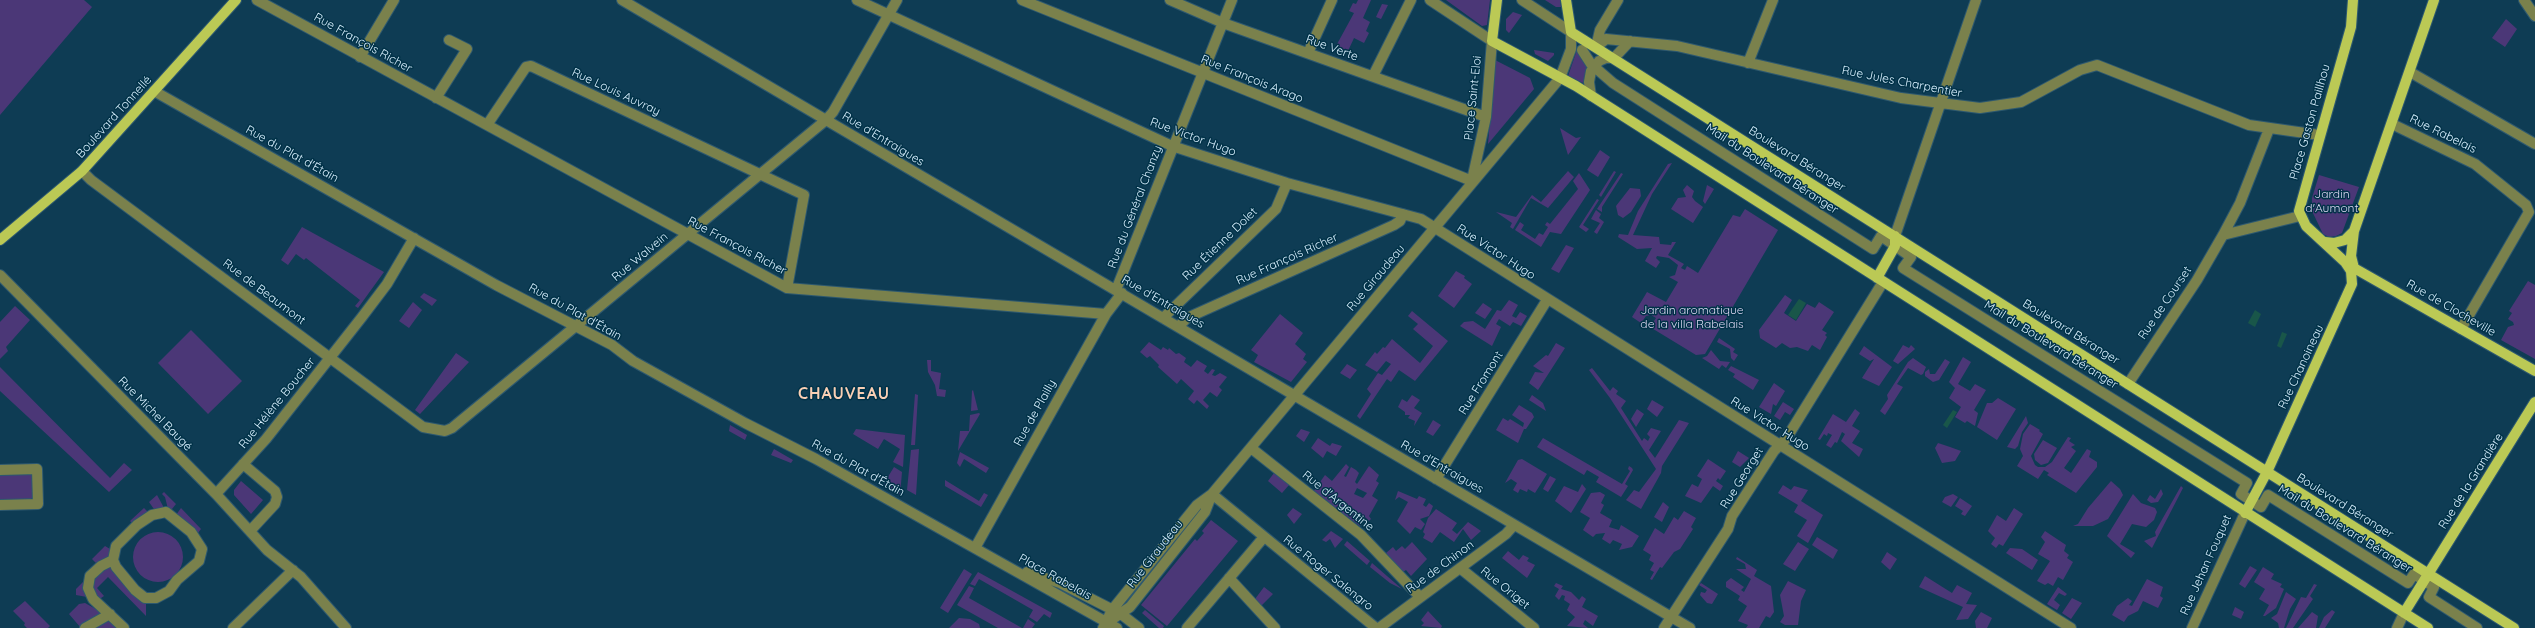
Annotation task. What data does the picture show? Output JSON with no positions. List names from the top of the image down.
{
  "streets": {
    "main road": [
      "Place Saint-Eloi",
      "Boulevard Tonnellé",
      "Place Gaston Paillhou",
      "Boulevard Béranger",
      "Rue de Clocheville",
      "Rue Chanoineau",
      "Rue de la Grandière"
    ],
    "street": [
      "Rue François Richer",
      "Rue Verte",
      "Rue François Arago",
      "Rue Jules Charpentier",
      "Rue Louis Auvray",
      "Rue Rabelais",
      "Rue Victor Hugo",
      "Rue d'Entraigues",
      "Rue du Plat d'Étain",
      "Mail du Boulevard Béranger",
      "Rue du Général Chanzy",
      "Rue Étienne Dolet",
      "Rue Walvein",
      "Rue Giraudeau",
      "Rue de Beaumont",
      "Rue de Courset",
      "Rue Fromont",
      "Rue Hélène Boucher",
      "Rue de Plailly",
      "Rue Michel Baugé",
      "Rue Georget",
      "Rue d'Argentine",
      "Rue Jehan Fouquet",
      "Rue de Chinon",
      "Rue Roger Salengro",
      "Place Rabelais",
      "Rue Origet"
    ]
  },
  "crossings": [
    ["Rue François Richer", "Rue Louis Auvray"],
    ["Rue François Richer", "Rue Victor Hugo"],
    ["Rue François Richer", "Rue d'Entraigues"],
    ["Rue François Richer", "Rue Walvein"],
    ["Rue François Richer", "Rue de Plailly"],
    ["Rue Verte", "Place Saint-Eloi"],
    ["Rue Verte", "Rue du Général Chanzy"],
    ["Rue François Arago", "Place Saint-Eloi"],
    ["Rue François Arago", "Rue du Général Chanzy"],
    ["Rue François Arago", "Rue Giraudeau"],
    ["Rue Jules Charpentier", "Place Gaston Paillhou"],
    ["Rue Jules Charpentier", "Boulevard Béranger"],
    ["Rue Jules Charpentier", "Rue de Courset"],
    ["Rue Louis Auvray", "Rue Walvein"],
    ["Place Saint-Eloi", "Rue Giraudeau"],
    ["Boulevard Tonnellé", "Rue du Plat d'Étain"],
    ["Boulevard Tonnellé", "Rue de Beaumont"],
    ["Rue Victor Hugo", "Rue du Général Chanzy"],
    ["Rue Victor Hugo", "Rue Étienne Dolet"],
    ["Rue Victor Hugo", "Rue Walvein"],
    ["Rue Victor Hugo", "Rue Giraudeau"],
    ["Rue Victor Hugo", "Rue Fromont"],
    ["Rue Victor Hugo", "Rue Georget"],
    ["Rue d'Entraigues", "Rue du Général Chanzy"],
    ["Rue d'Entraigues", "Rue Étienne Dolet"],
    ["Rue d'Entraigues", "Rue Walvein"],
    ["Rue d'Entraigues", "Rue Giraudeau"],
    ["Rue d'Entraigues", "Rue Fromont"],
    ["Rue d'Entraigues", "Rue de Plailly"],
    ["Rue d'Entraigues", "Rue Georget"],
    ["Rue d'Entraigues", "Rue de Chinon"],
    ["Rue du Plat d'Étain", "Rue Walvein"],
    ["Rue du Plat d'Étain", "Rue Hélène Boucher"],
    ["Rue du Plat d'Étain", "Rue de Plailly"],
    ["Rue du Plat d'Étain", "Place Rabelais"],
    ["Boulevard Béranger", "Mail du Boulevard Béranger"],
    ["Boulevard Béranger", "Rue de Courset"],
    ["Boulevard Béranger", "Rue Chanoineau"],
    ["Boulevard Béranger", "Rue de la Grandière"],
    ["Mail du Boulevard Béranger", "Rue Chanoineau"],
    ["Mail du Boulevard Béranger", "Rue de la Grandière"],
    ["Rue du Général Chanzy", "Rue de Plailly"],
    ["Rue Walvein", "Rue de Beaumont"],
    ["Rue Giraudeau", "Rue d'Argentine"],
    ["Rue Giraudeau", "Place Rabelais"],
    ["Rue de Beaumont", "Rue Hélène Boucher"],
    ["Rue de Clocheville", "Rue Chanoineau"],
    ["Rue Chanoineau", "Rue Jehan Fouquet"],
    ["Rue Hélène Boucher", "Rue Michel Baugé"],
    ["Rue d'Argentine", "Rue de Chinon"],
    ["Rue de Chinon", "Rue Origet"]
  ],
  "districts": ["CHAUVEAU"],
  "parks": ["Jardin d'Aumont", "Jardin aromatique de la villa Rabelais"]
}
